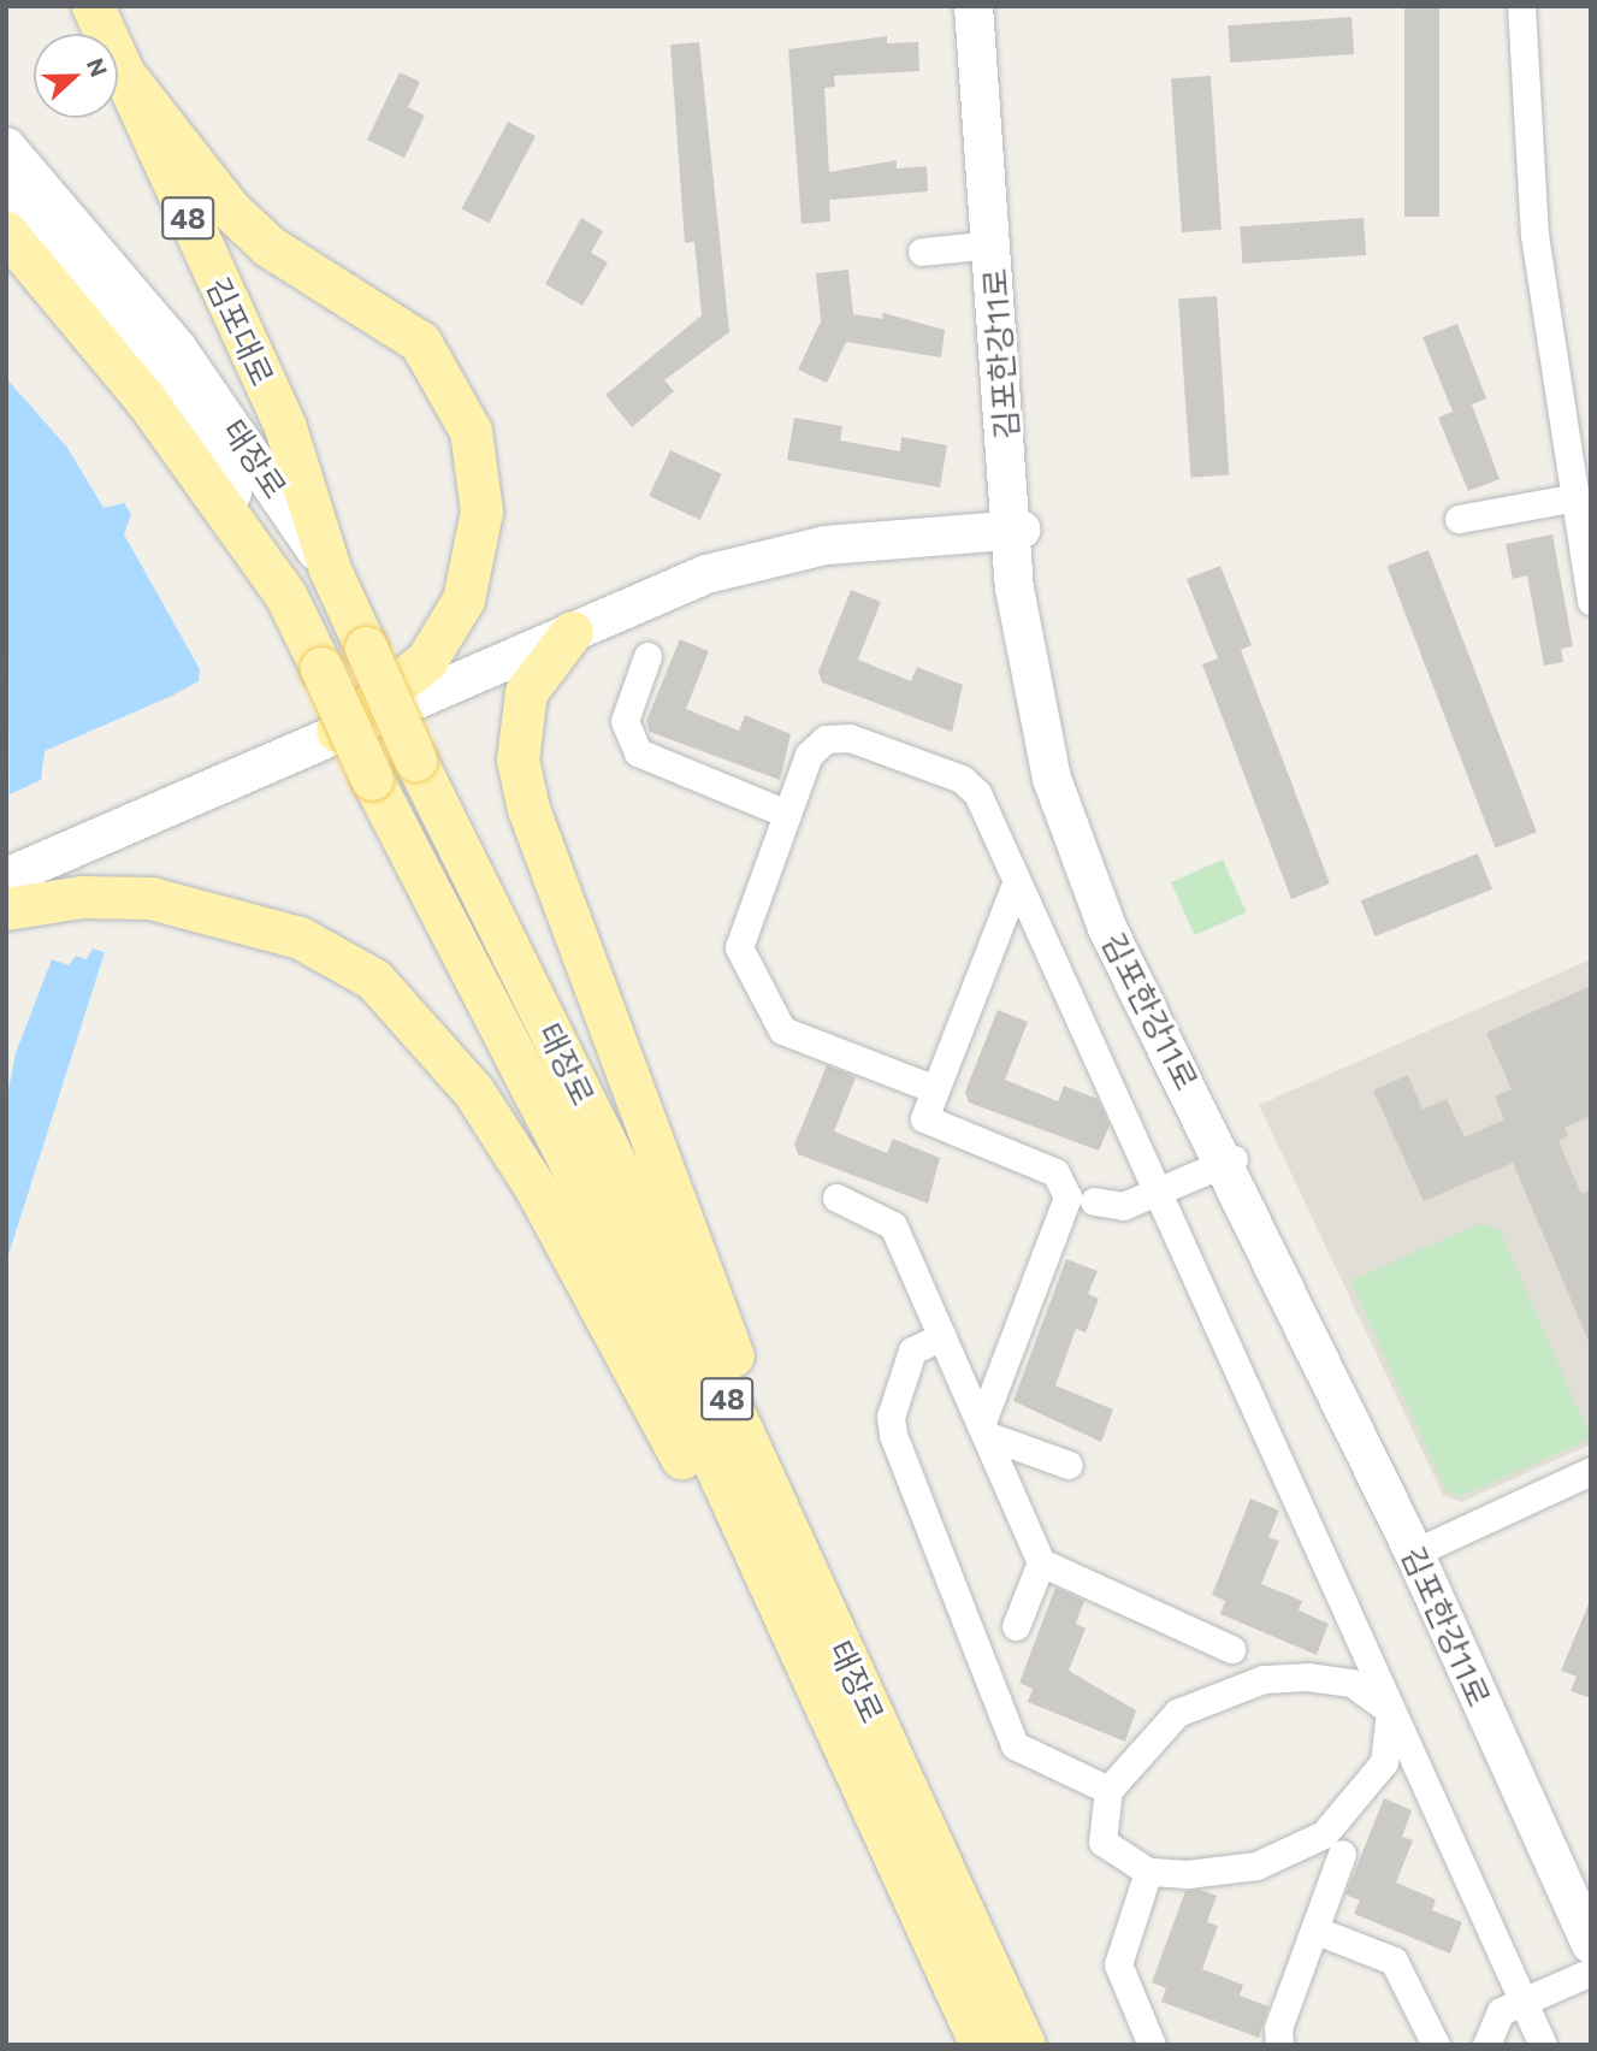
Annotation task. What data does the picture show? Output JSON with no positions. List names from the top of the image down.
{
  "streets": {
    "main road": ["48", "김포대로", "태장로"],
    "street": ["김포한강11로"]
  },
  "crossings": [
    ["48", "태장로"],
    ["김포대로", "태장로"]
  ],
  "north": "right"
}
